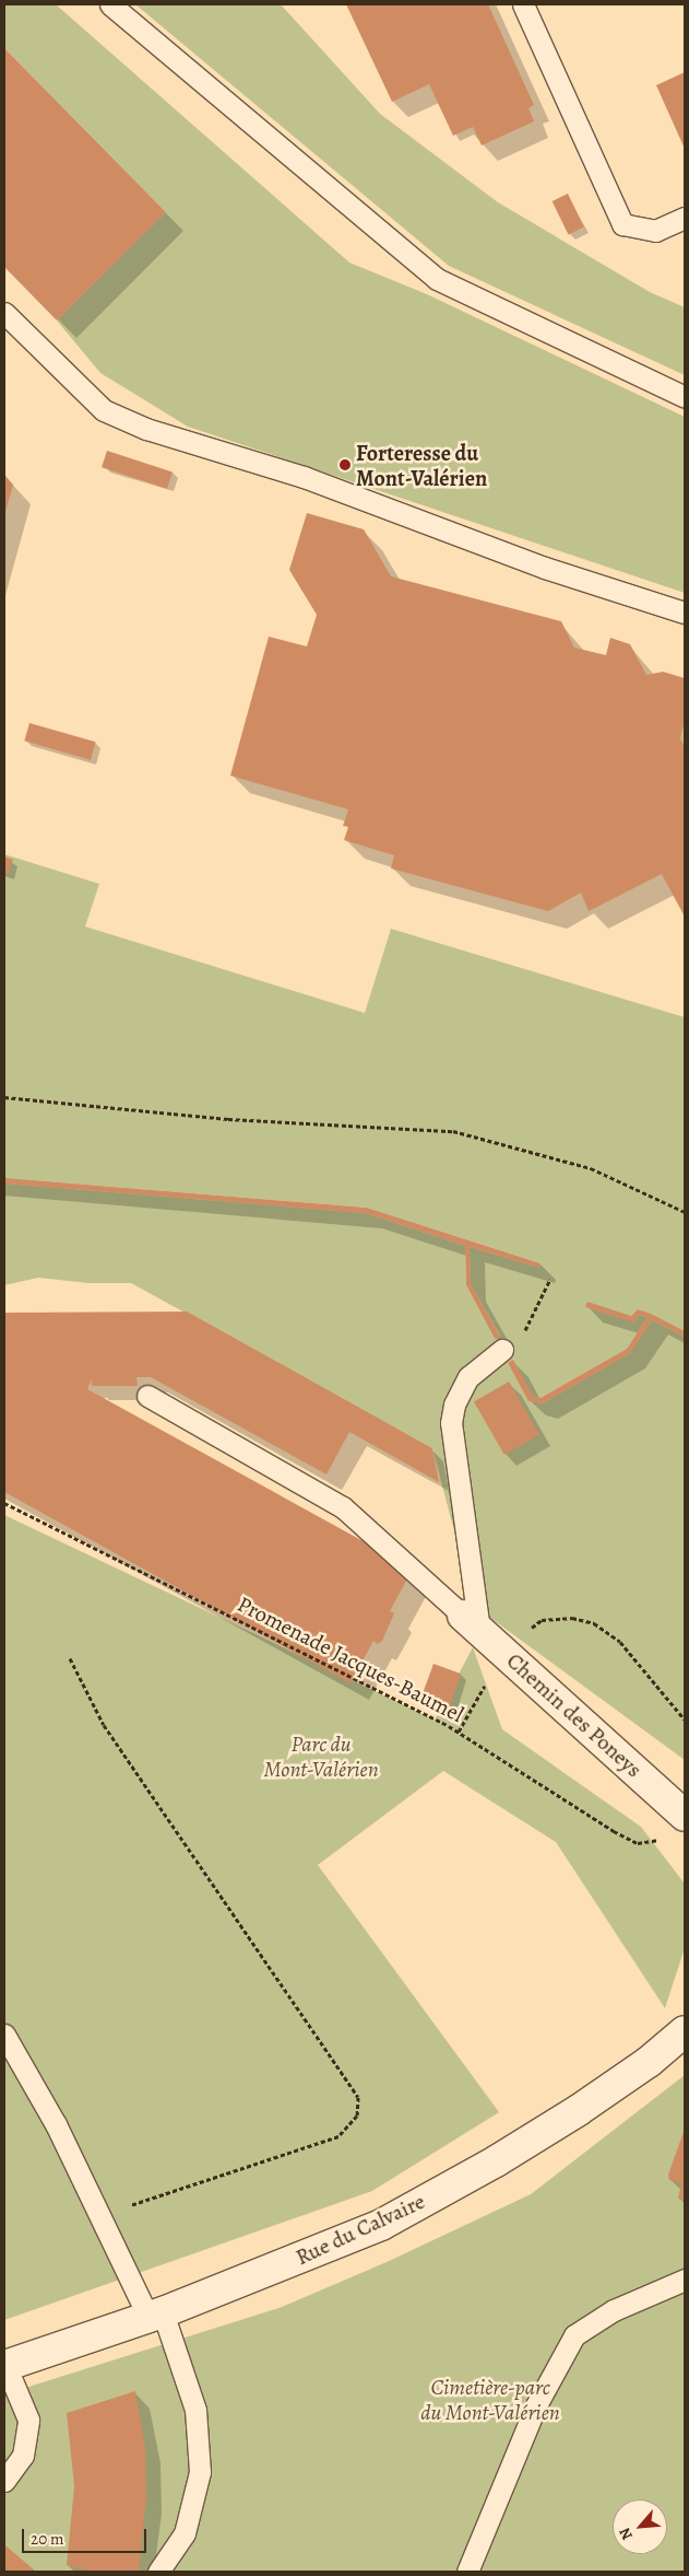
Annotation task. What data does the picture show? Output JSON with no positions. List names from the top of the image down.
{
  "streets": {
    "street": ["Chemin des Poneys", "Rue du Calvaire"],
    "path": ["Promenade Jacques-Baumel"]
  },
  "crossings": [
    ["Promenade Jacques-Baumel", "Chemin des Poneys"]
  ],
  "parks": ["Parc du Mont-Valérien", "Cimetière-parc du Mont-Valérien"],
  "places": ["Forteresse du Mont-Valérien"],
  "scale_bar": "20 m",
  "north": "bottom left"
}
